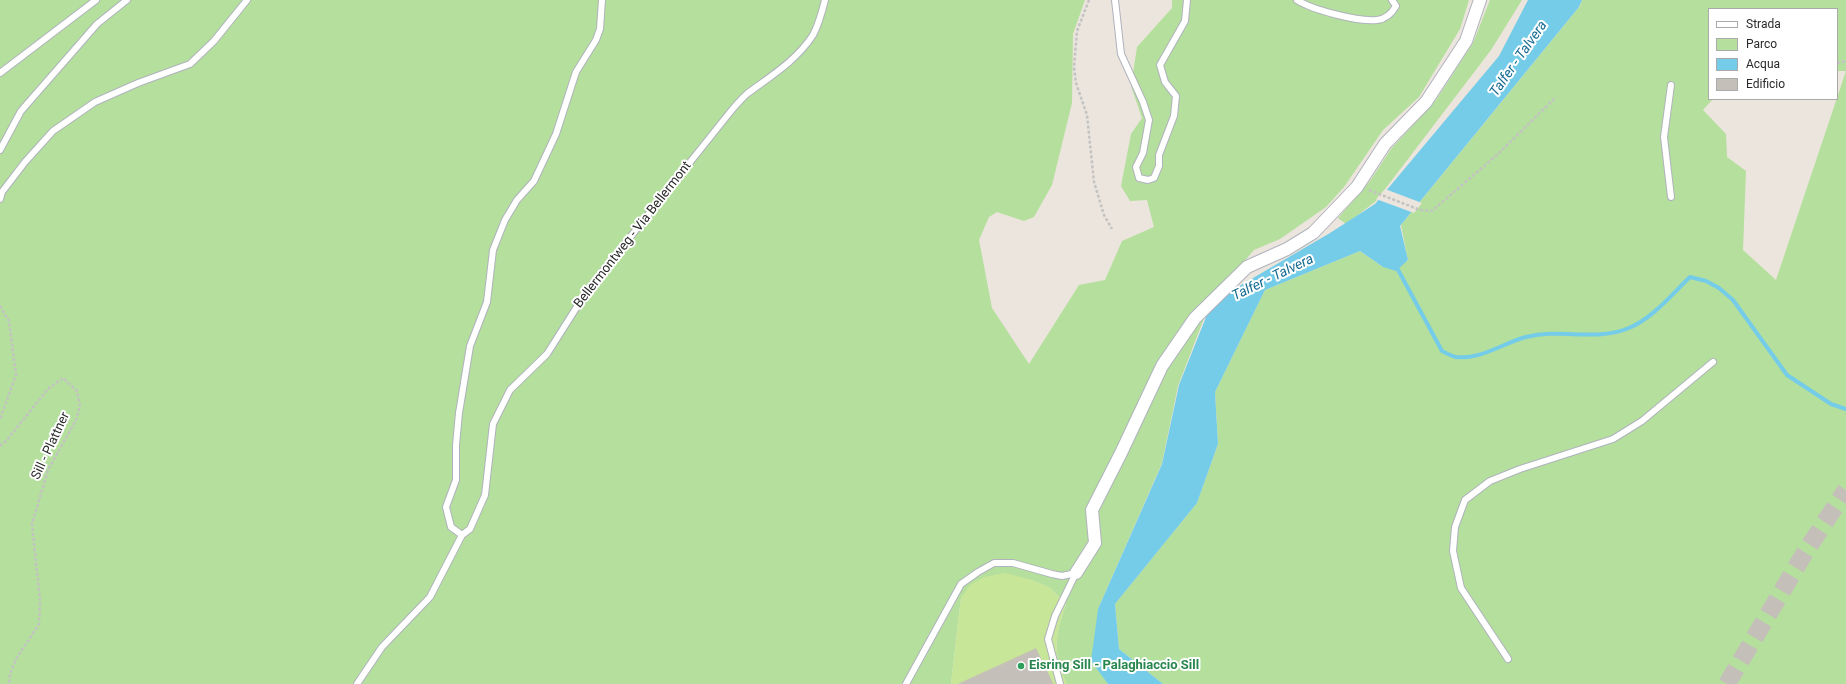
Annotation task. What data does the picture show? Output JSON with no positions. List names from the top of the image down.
{
  "streets": {
    "lane": ["Bellermontweg - Via Bellermont"],
    "path": ["Sill - Plattner"]
  },
  "water": ["Talfer - Talvera"],
  "places": ["Eisring Sill - Palaghiaccio Sill"],
  "legend": [
    "Strada",
    "Parco",
    "Acqua",
    "Edificio"
  ]
}
